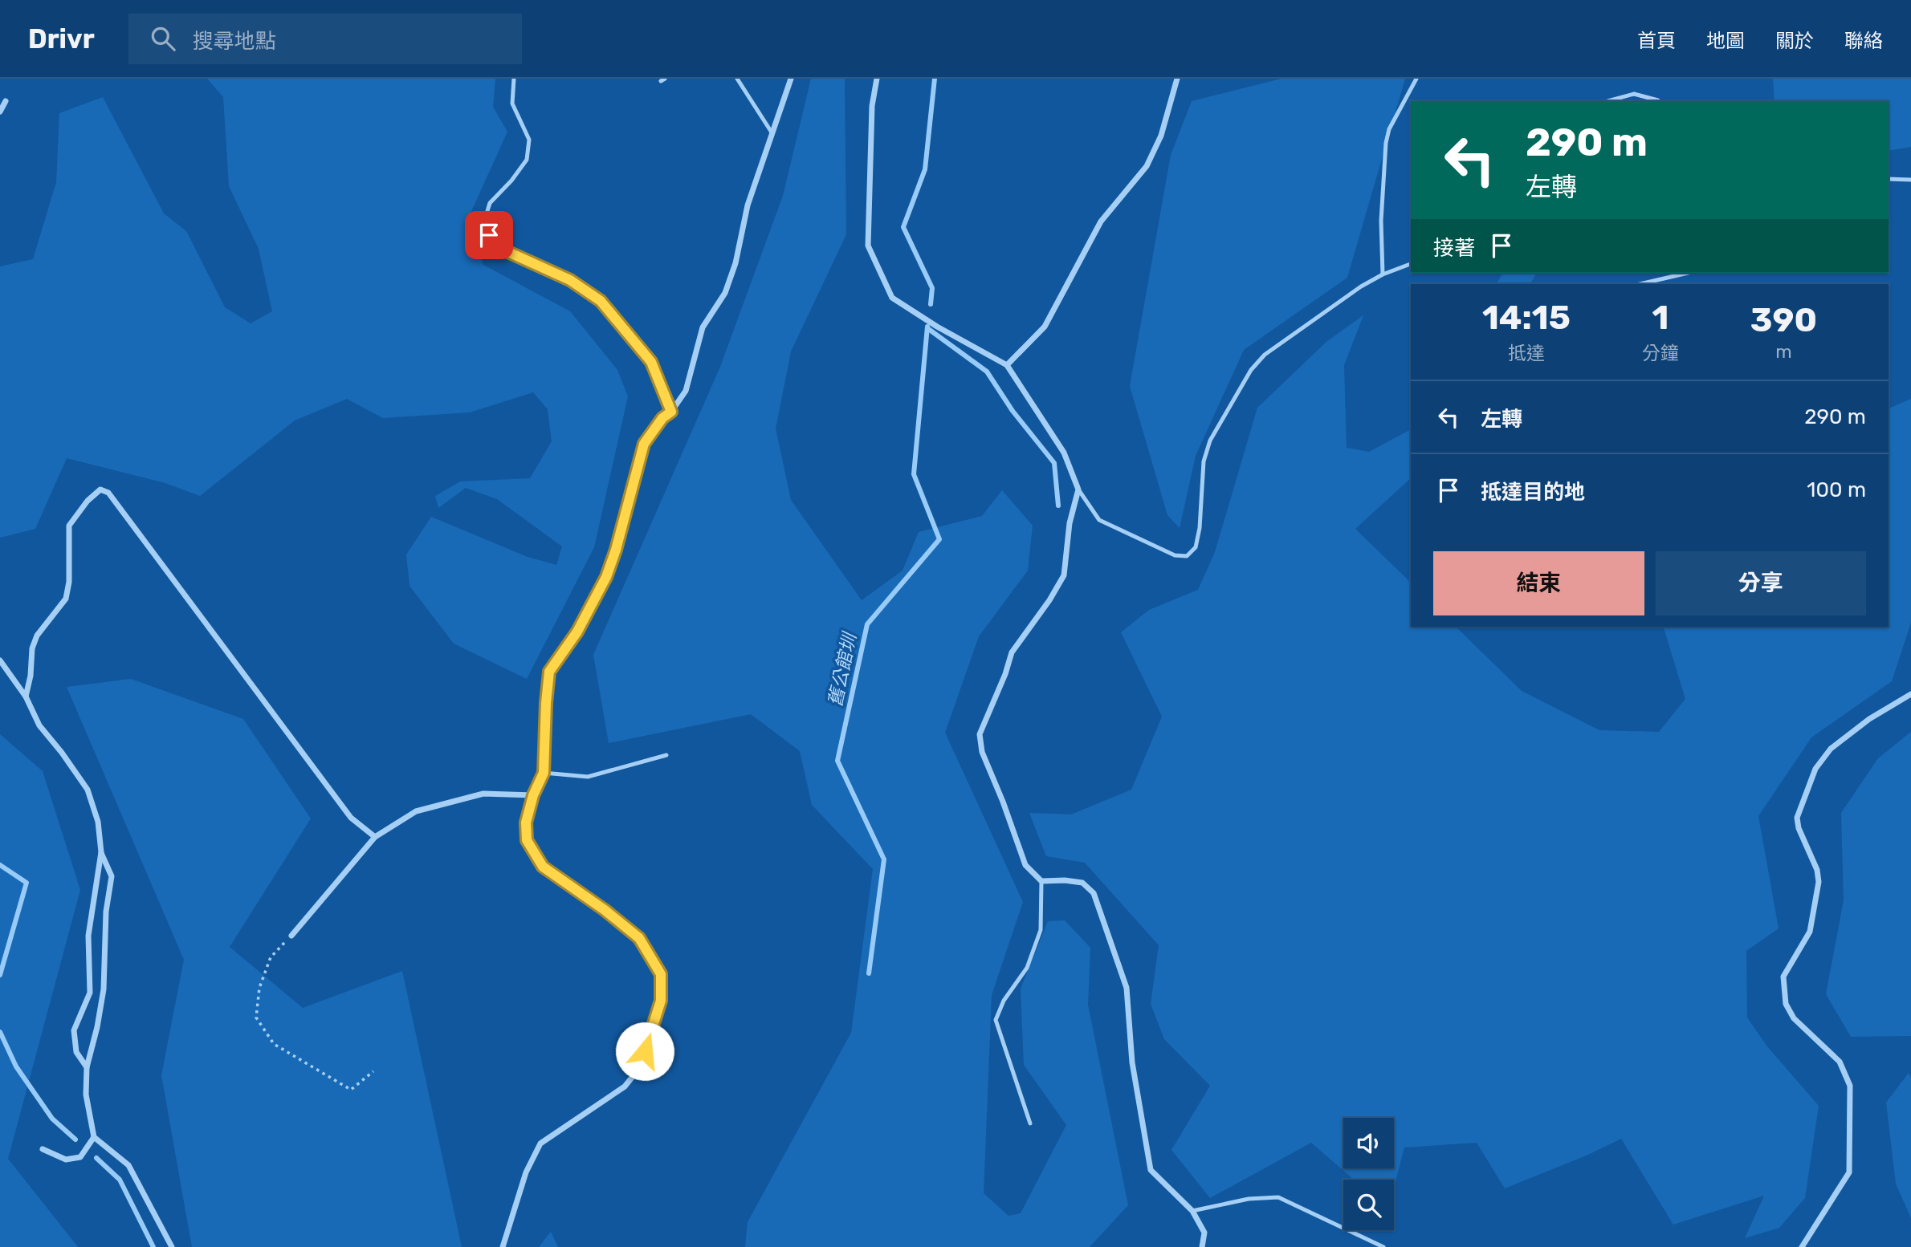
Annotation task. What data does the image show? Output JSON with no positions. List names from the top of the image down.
{
  "water": ["舊公館圳"],
  "page": {
    "header": "Drivr",
    "search": "搜尋地點",
    "nav": [
      "首頁",
      "地圖",
      "關於",
      "聯絡"
    ],
    "turn": ["290 m", "左轉"],
    "then": "接著",
    "eta": [
      "14:15",
      "抵達",
      "1",
      "分鐘",
      "390",
      "m"
    ],
    "list": [
      {
        "name": "左轉",
        "value": "290 m"
      },
      {
        "name": "抵達目的地",
        "value": "100 m"
      }
    ],
    "buttons": ["結束", "分享"]
  }
}
